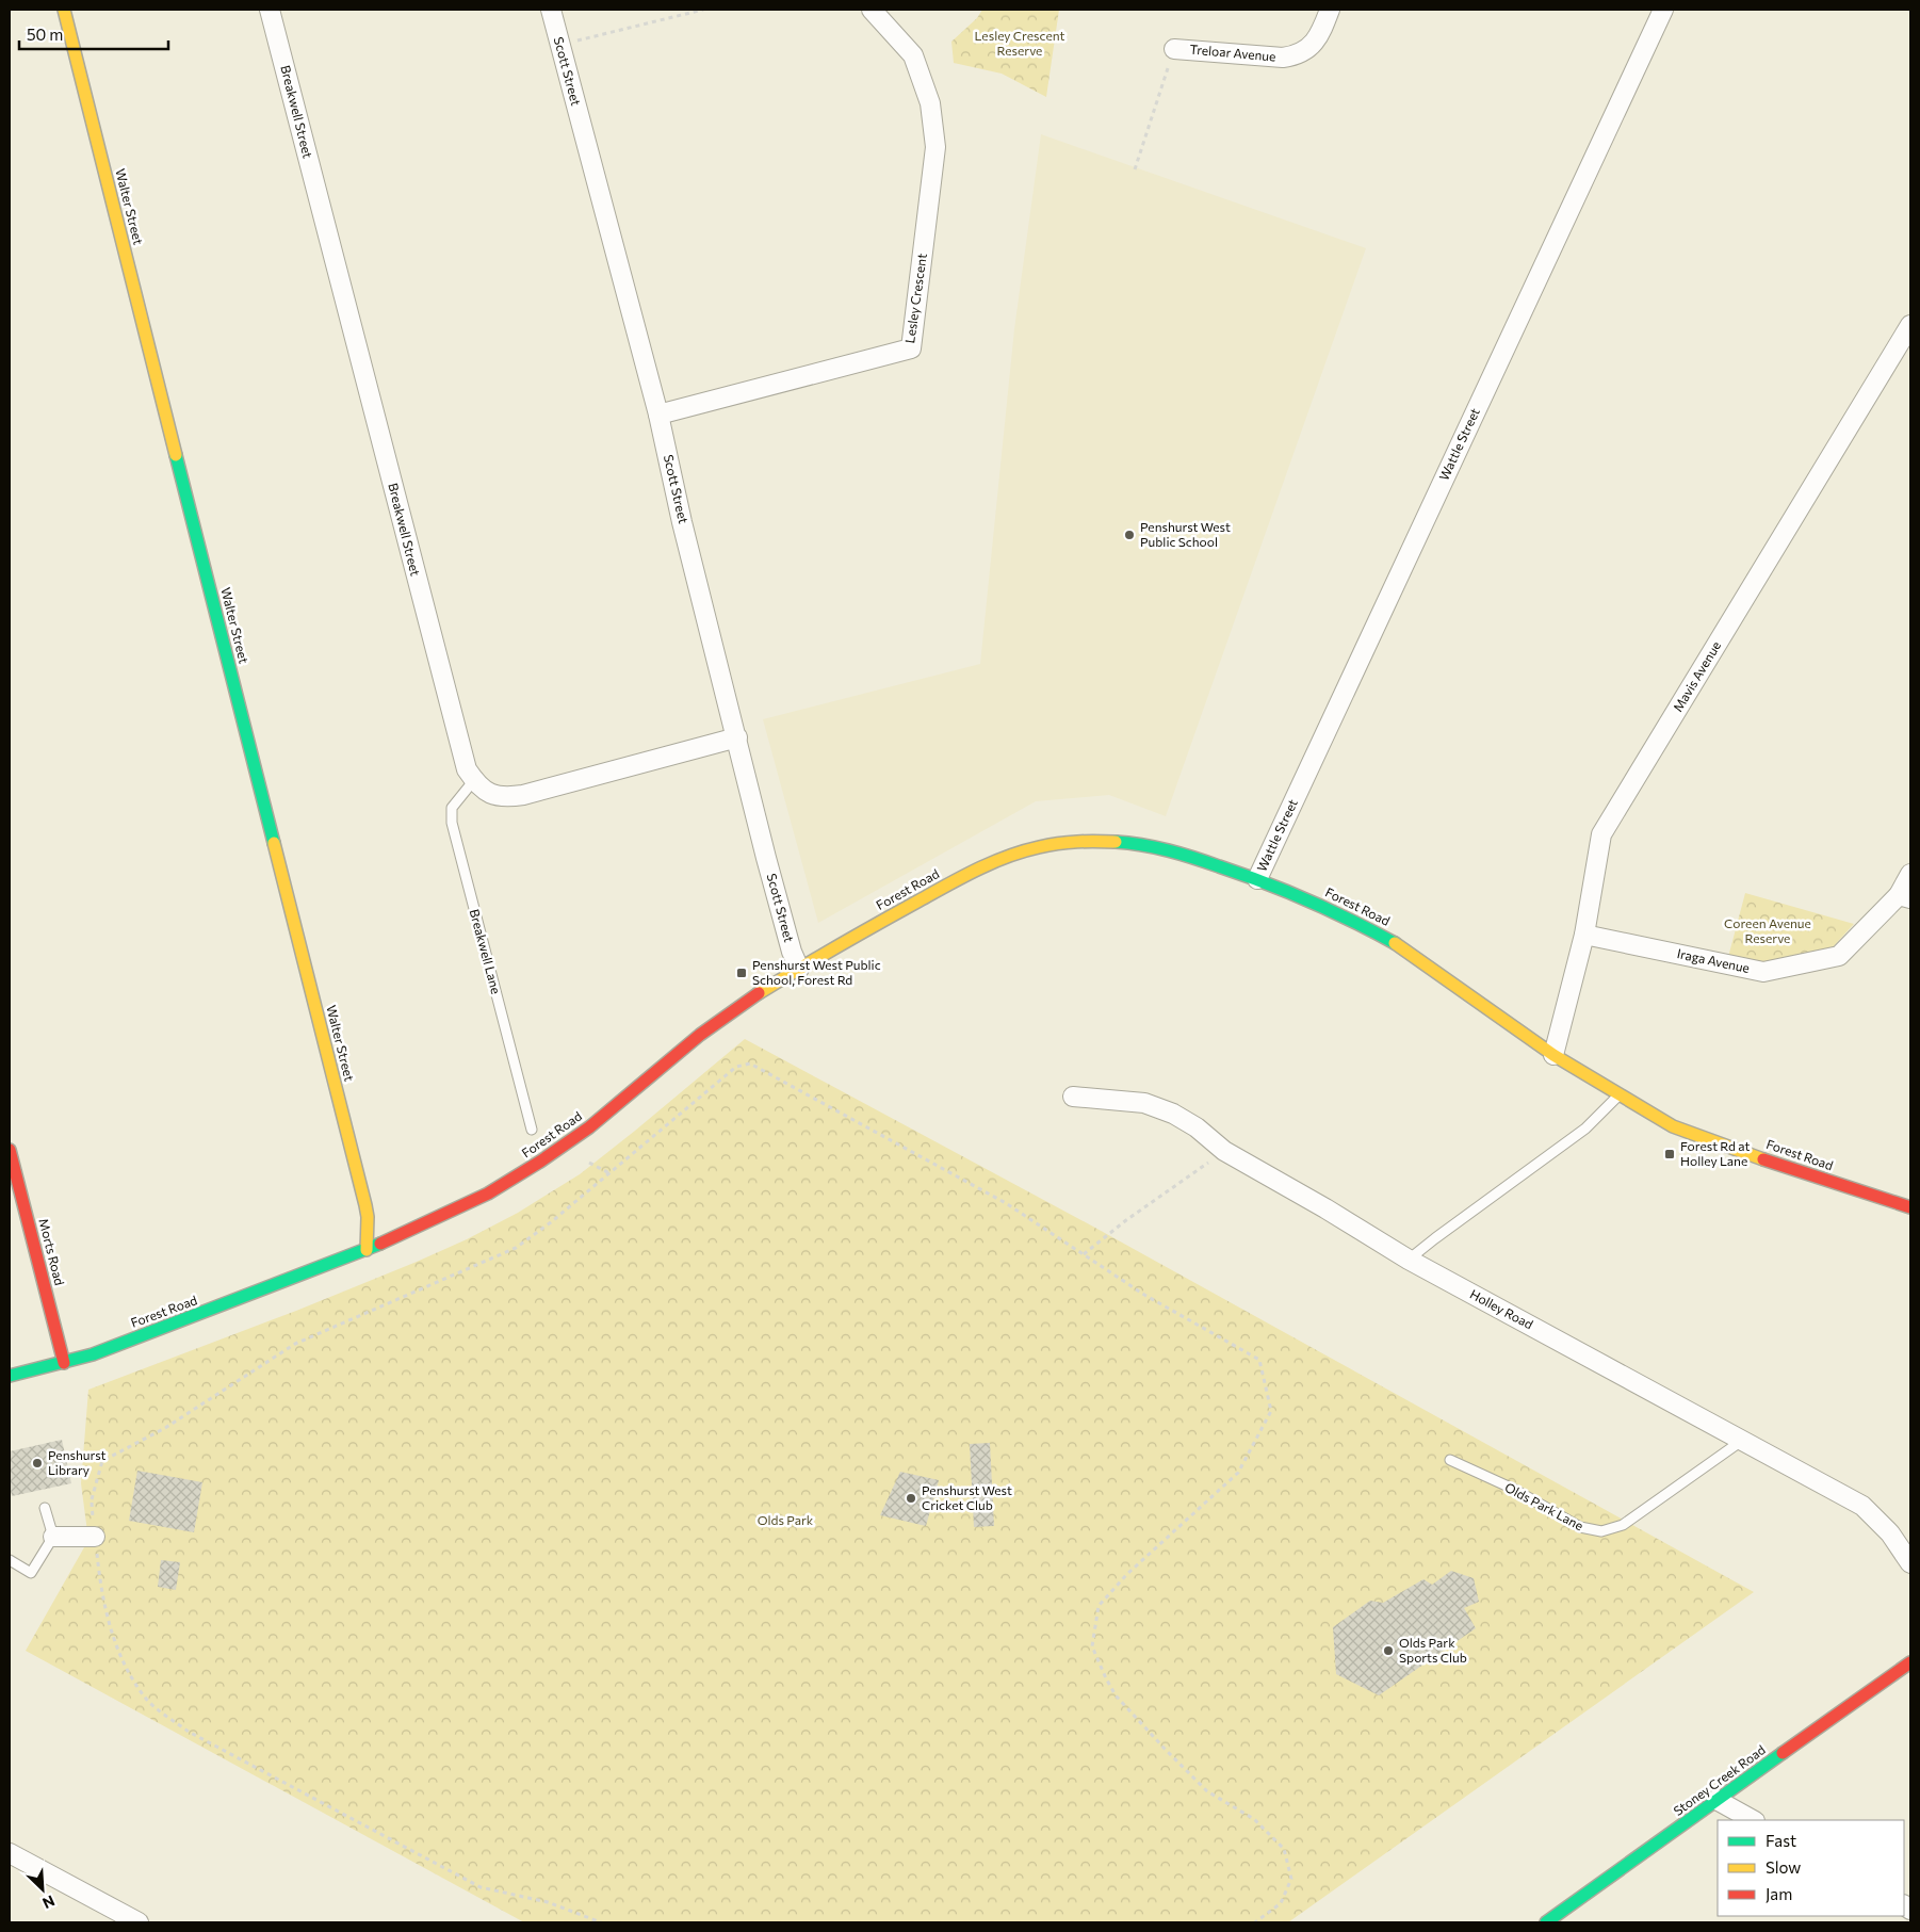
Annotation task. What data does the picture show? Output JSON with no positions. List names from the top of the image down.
{
  "streets": {
    "main road": [
      "Walter Street",
      "Forest Road",
      "Morts Road",
      "Stoney Creek Road"
    ],
    "street": [
      "Treloar Avenue",
      "Scott Street",
      "Breakwell Street",
      "Lesley Crescent",
      "Wattle Street",
      "Mavis Avenue",
      "Iraga Avenue",
      "Holley Road"
    ],
    "lane": ["Breakwell Lane", "Olds Park Lane"]
  },
  "crossings": [
    ["Scott Street", "Breakwell Street"],
    ["Scott Street", "Lesley Crescent"],
    ["Scott Street", "Forest Road"],
    ["Breakwell Street", "Breakwell Lane"],
    ["Walter Street", "Forest Road"],
    ["Wattle Street", "Forest Road"],
    ["Mavis Avenue", "Forest Road"],
    ["Mavis Avenue", "Iraga Avenue"],
    ["Forest Road", "Morts Road"],
    ["Holley Road", "Olds Park Lane"]
  ],
  "parks": ["Lesley Crescent Reserve", "Coreen Avenue Reserve", "Olds Park"],
  "places": {
    "other": [
      "Penshurst West Public School",
      "Penshurst Library",
      "Penshurst West Cricket Club",
      "Olds Park Sports Club"
    ],
    "transit": ["Penshurst West Public School, Forest Rd", "Forest Rd at Holley Lane"]
  },
  "legend": ["Fast", "Slow", "Jam"],
  "scale_bar": "50 m",
  "north": "bottom right"
}
